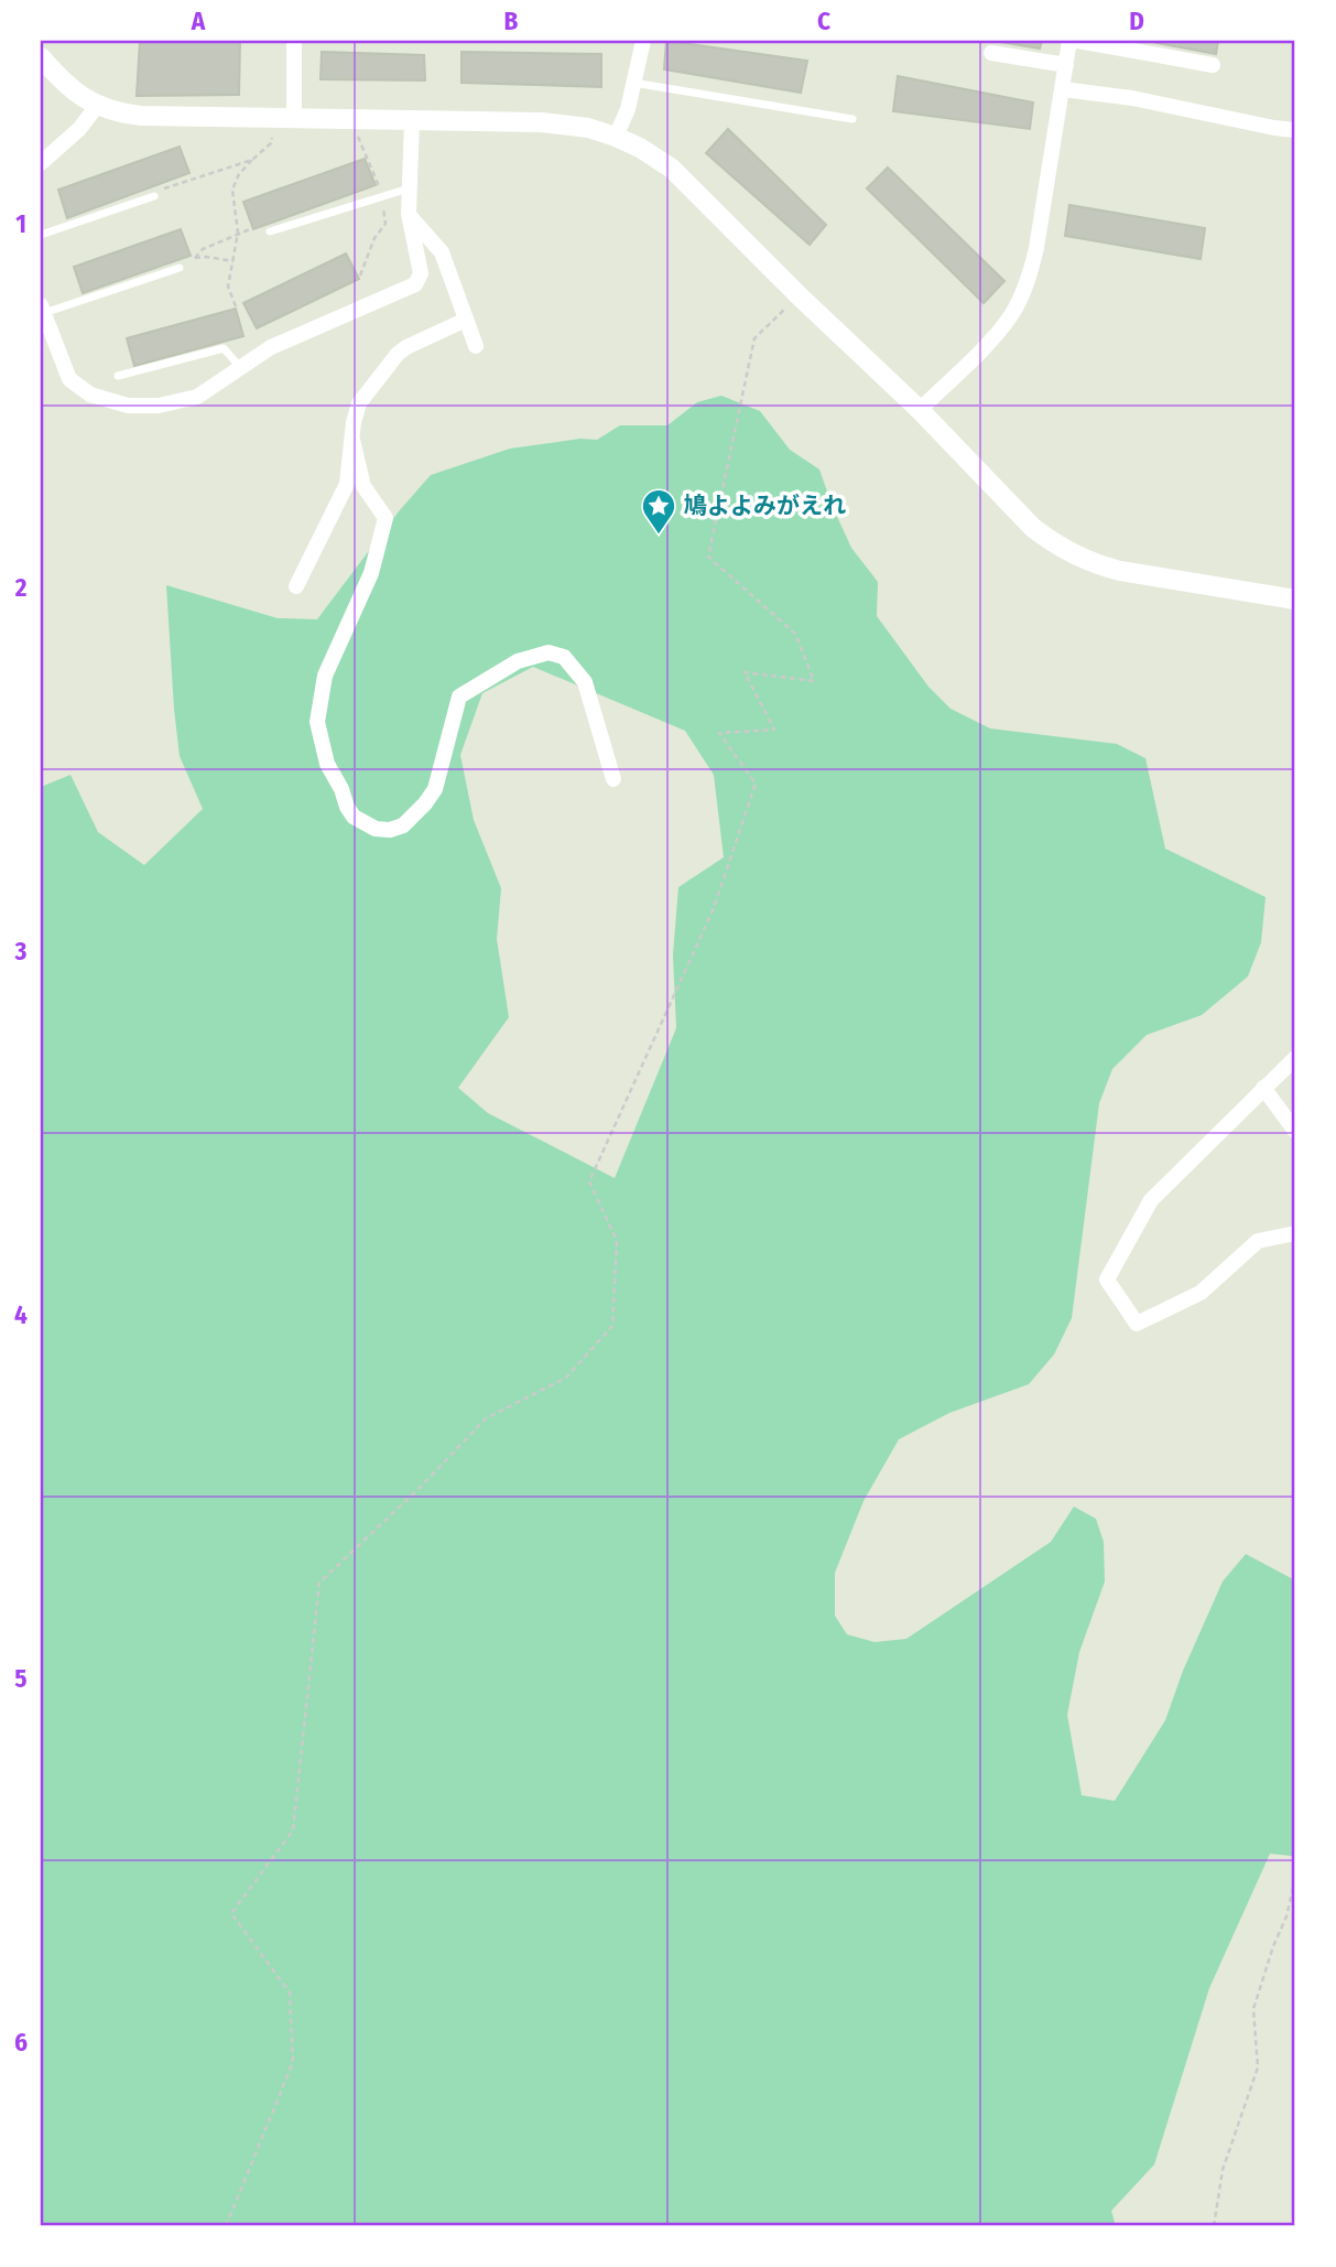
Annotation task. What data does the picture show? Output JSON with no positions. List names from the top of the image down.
{
  "places": {
    "place": ["鳩よよみがえれ"]
  },
  "grid": {
    "columns": [
      "A",
      "B",
      "C",
      "D"
    ],
    "rows": [
      "1",
      "2",
      "3",
      "4",
      "5",
      "6"
    ]
  }
}
